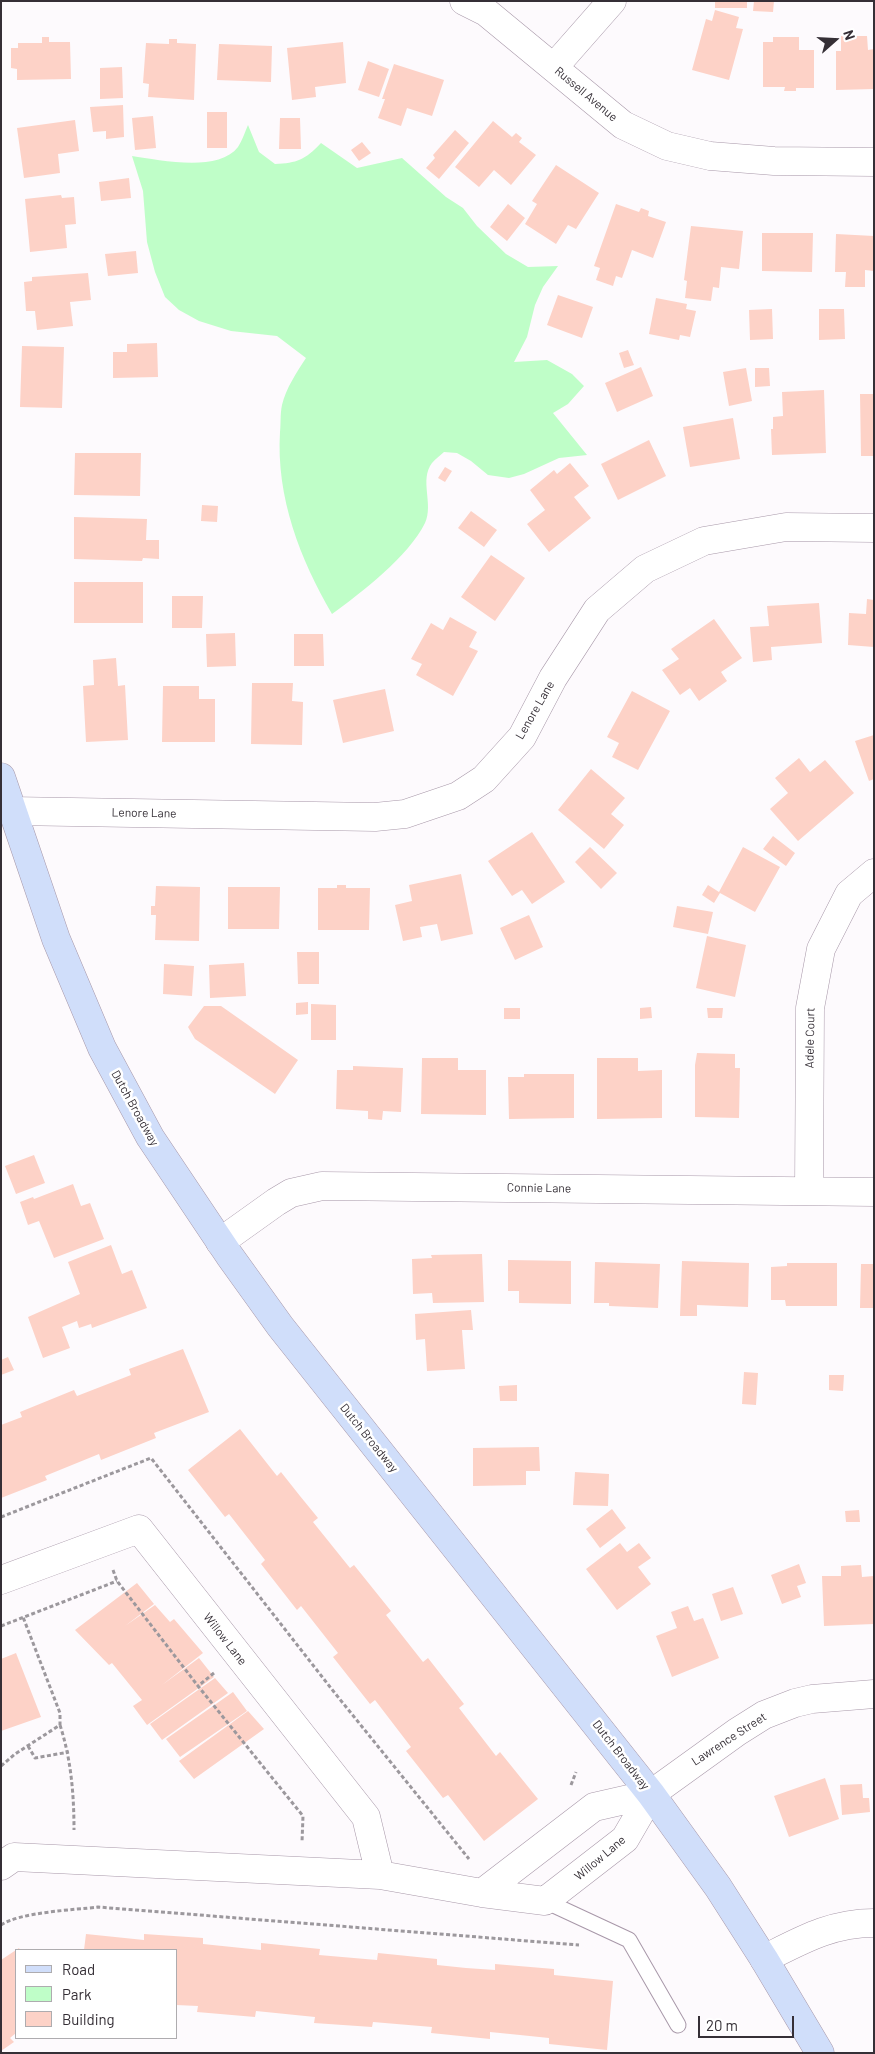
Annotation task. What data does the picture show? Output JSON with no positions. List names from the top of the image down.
{
  "streets": {
    "main road": ["Dutch Broadway"],
    "street": [
      "Russell Avenue",
      "Lenore Lane",
      "Adele Court",
      "Connie Lane",
      "Willow Lane",
      "Lawrence Street"
    ]
  },
  "crossings": [
    ["Lenore Lane", "Dutch Broadway"],
    ["Adele Court", "Connie Lane"],
    ["Dutch Broadway", "Connie Lane"],
    ["Dutch Broadway", "Willow Lane"],
    ["Dutch Broadway", "Lawrence Street"],
    ["Willow Lane", "Lawrence Street"]
  ],
  "legend": ["Road", "Park", "Building"],
  "scale_bar": "20 m",
  "north": "right"
}
